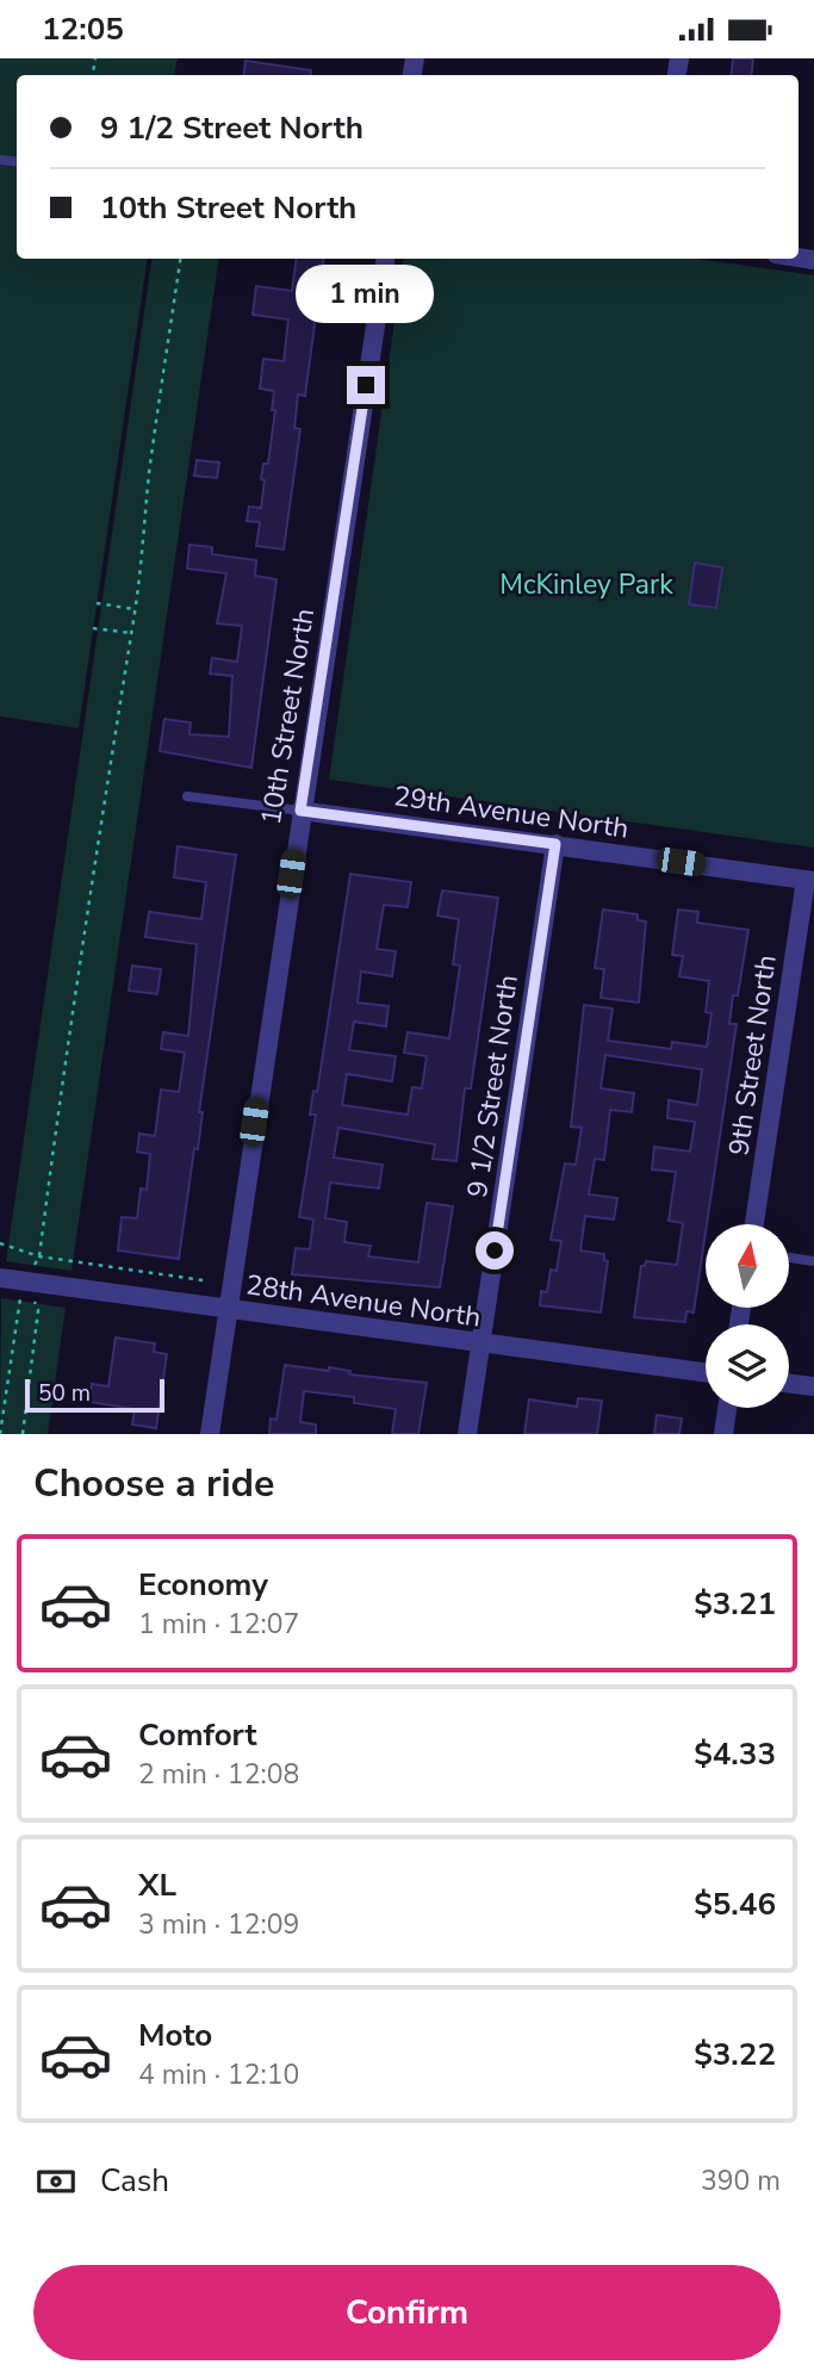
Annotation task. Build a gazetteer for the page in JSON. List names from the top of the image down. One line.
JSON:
{"streets":{"street":["10th Street North","29th Avenue North","9th Street North","9 1/2 Street North","28th Avenue North"]},"crossings":[["10th Street North","29th Avenue North"],["10th Street North","28th Avenue North"],["29th Avenue North","9th Street North"],["29th Avenue North","9 1/2 Street North"],["9 1/2 Street North","28th Avenue North"]],"parks":["McKinley Park"],"scale_bar":"50 m","north":"top","page":{"status":"12:05","banner":["9 1/2 Street North","10th Street North"],"bubble":"1 min","scale":"50 m","heading":"Choose a ride","list":[{"name":"Economy","note":"1 min · 12:07","value":"$3.21"},{"name":"Comfort","note":"2 min · 12:08","value":"$4.33"},{"name":"XL","note":"3 min · 12:09","value":"$5.46"},{"name":"Moto","note":"4 min · 12:10","value":"$3.22"}],"pay":["Cash","390 m"],"buttons":"Confirm"}}
